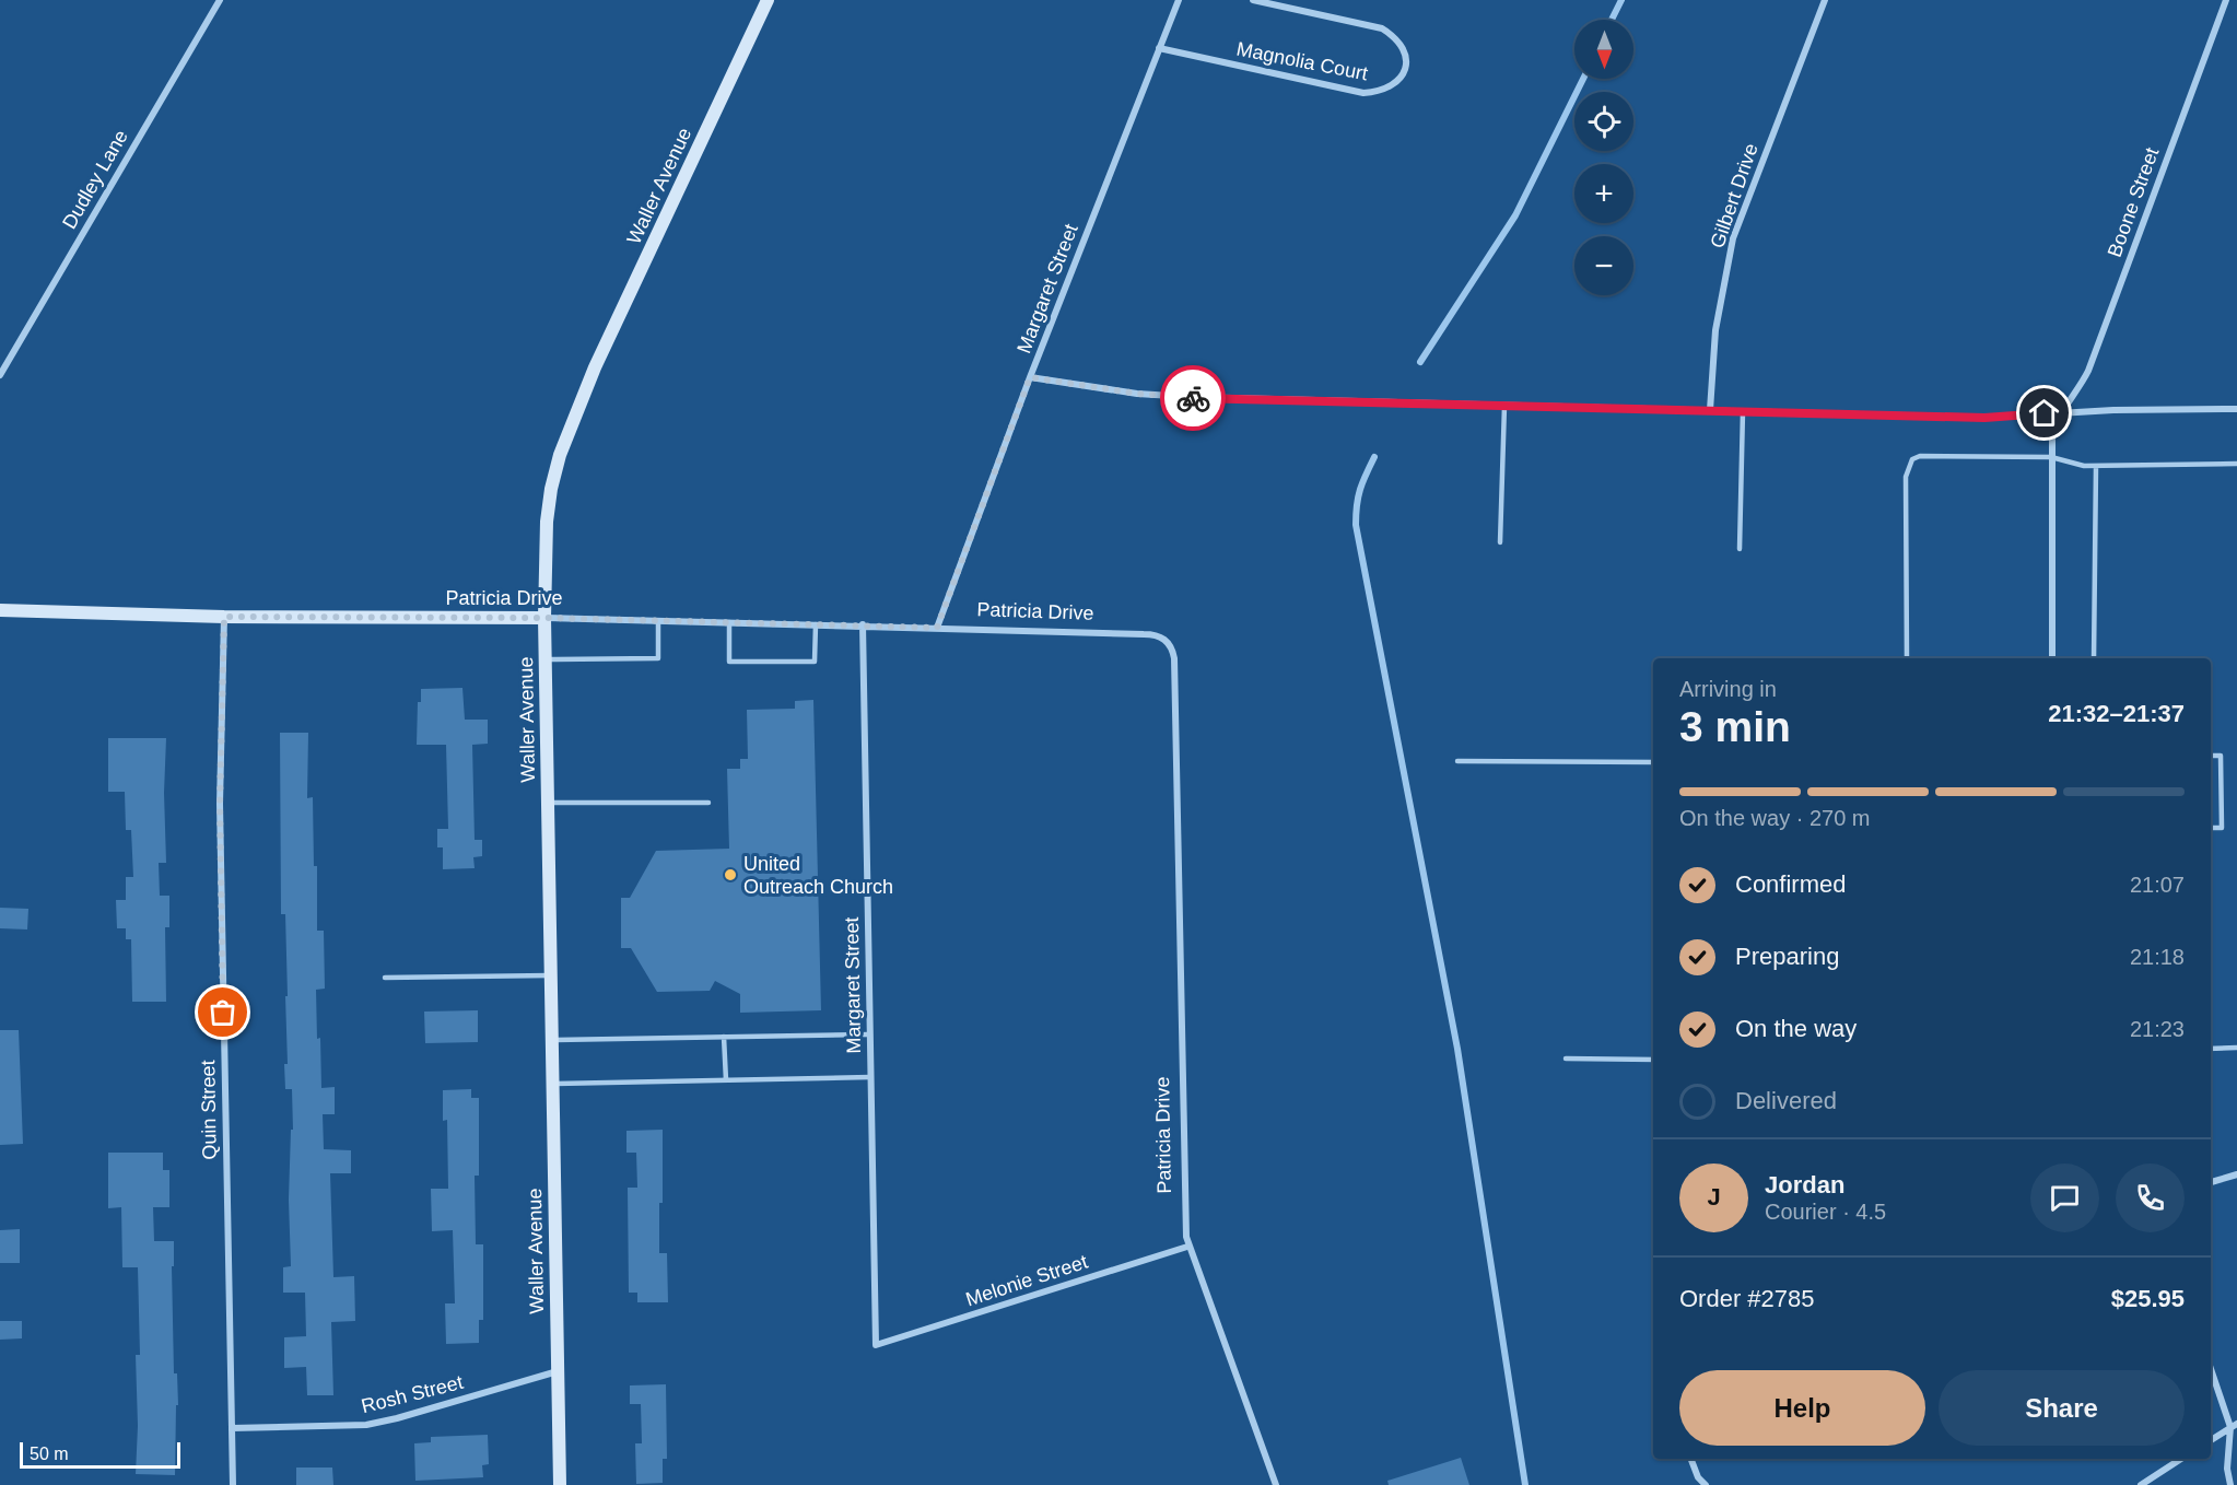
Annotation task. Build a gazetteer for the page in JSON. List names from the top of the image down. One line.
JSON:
{"streets":{"street":["Magnolia Court","Dudley Lane","Waller Avenue","Gilbert Drive","Boone Street","Margaret Street","Patricia Drive","Quin Street","Melonie Street","Rosh Street"]},"crossings":[["Magnolia Court","Margaret Street"],["Waller Avenue","Patricia Drive"],["Waller Avenue","Rosh Street"],["Margaret Street","Patricia Drive"],["Margaret Street","Melonie Street"],["Patricia Drive","Quin Street"],["Patricia Drive","Melonie Street"],["Quin Street","Rosh Street"]],"places":["United Outreach Church"],"scale_bar":"50 m","north":"bottom","page":{"map_buttons":["+","−"],"heading":["3 min","Arriving in","21:32–21:37"],"panel":["Jordan","Courier · 4.5","Order #2785","$25.95"],"bar":"On the way · 270 m","list":[["Confirmed","21:07"],["Preparing","21:18"],["On the way","21:23"],"Delivered"],"round":"J","buttons":["Help","Share"],"scale":"50 m"}}
